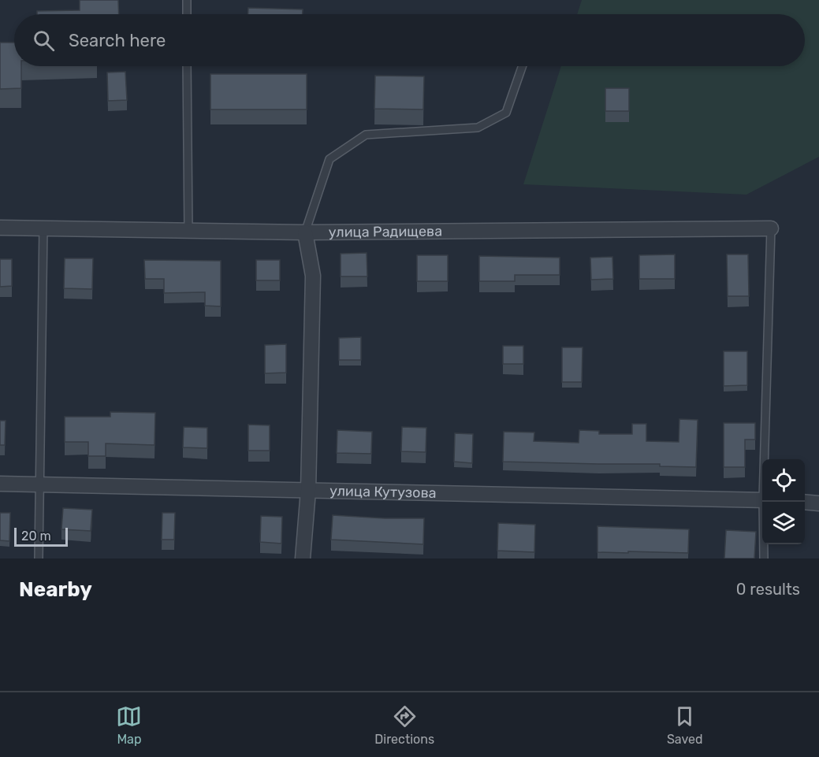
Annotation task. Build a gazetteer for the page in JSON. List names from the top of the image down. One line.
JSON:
{"streets":{"street":["улица Радищева","улица Кутузова"]},"scale_bar":"20 m","page":{"search":"Search here","scale":"20 m","heading":["Nearby","0 results"],"nav":["Map","Directions","Saved"]}}
